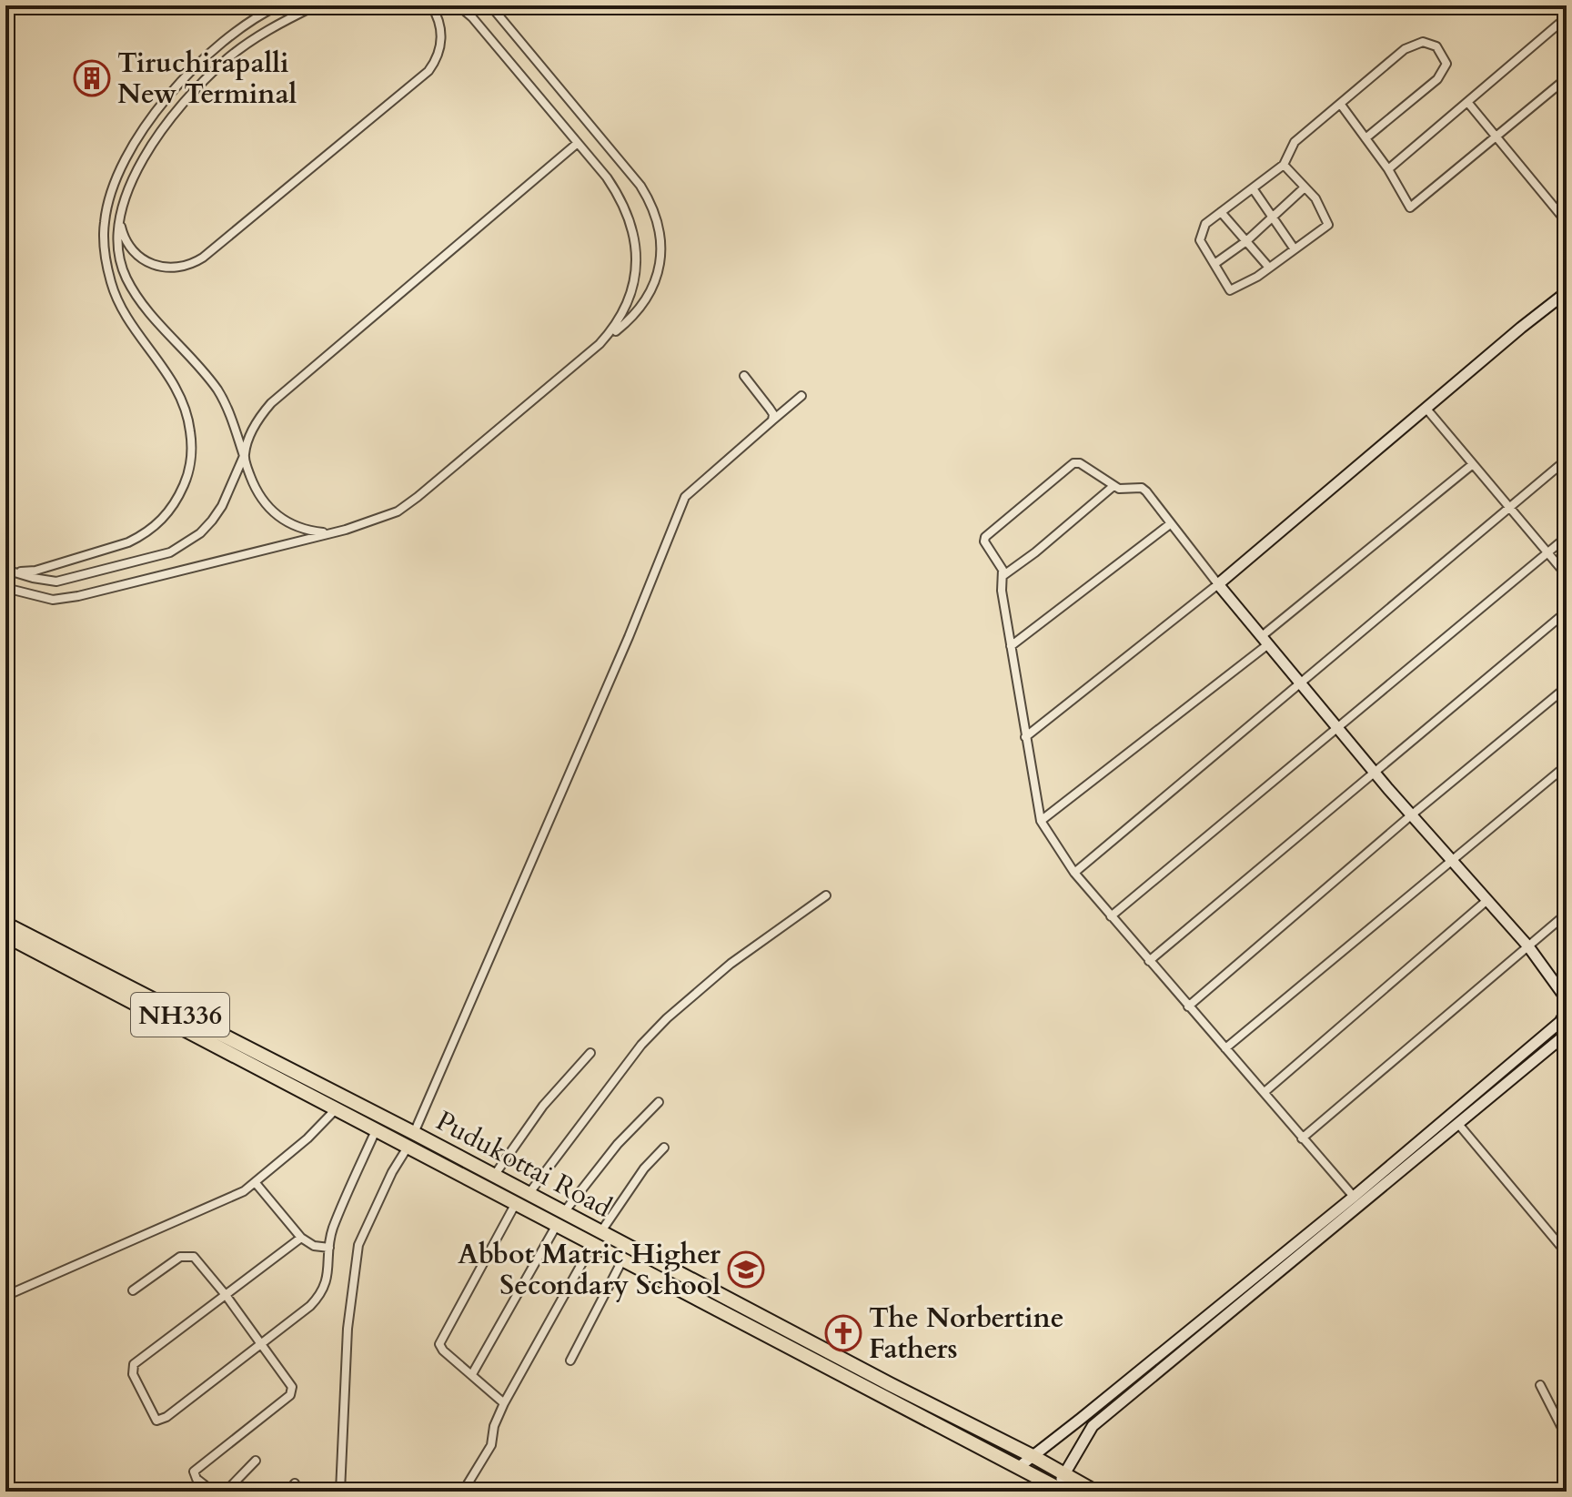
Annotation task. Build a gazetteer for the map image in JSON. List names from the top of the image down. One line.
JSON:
{"streets":{"highway":["NH336","Pudukottai Road"]},"places":{"building":["Tiruchirapalli New Terminal"],"school or university":["Abbot Matric Higher Secondary School"],"church":["The Norbertine Fathers"]}}
